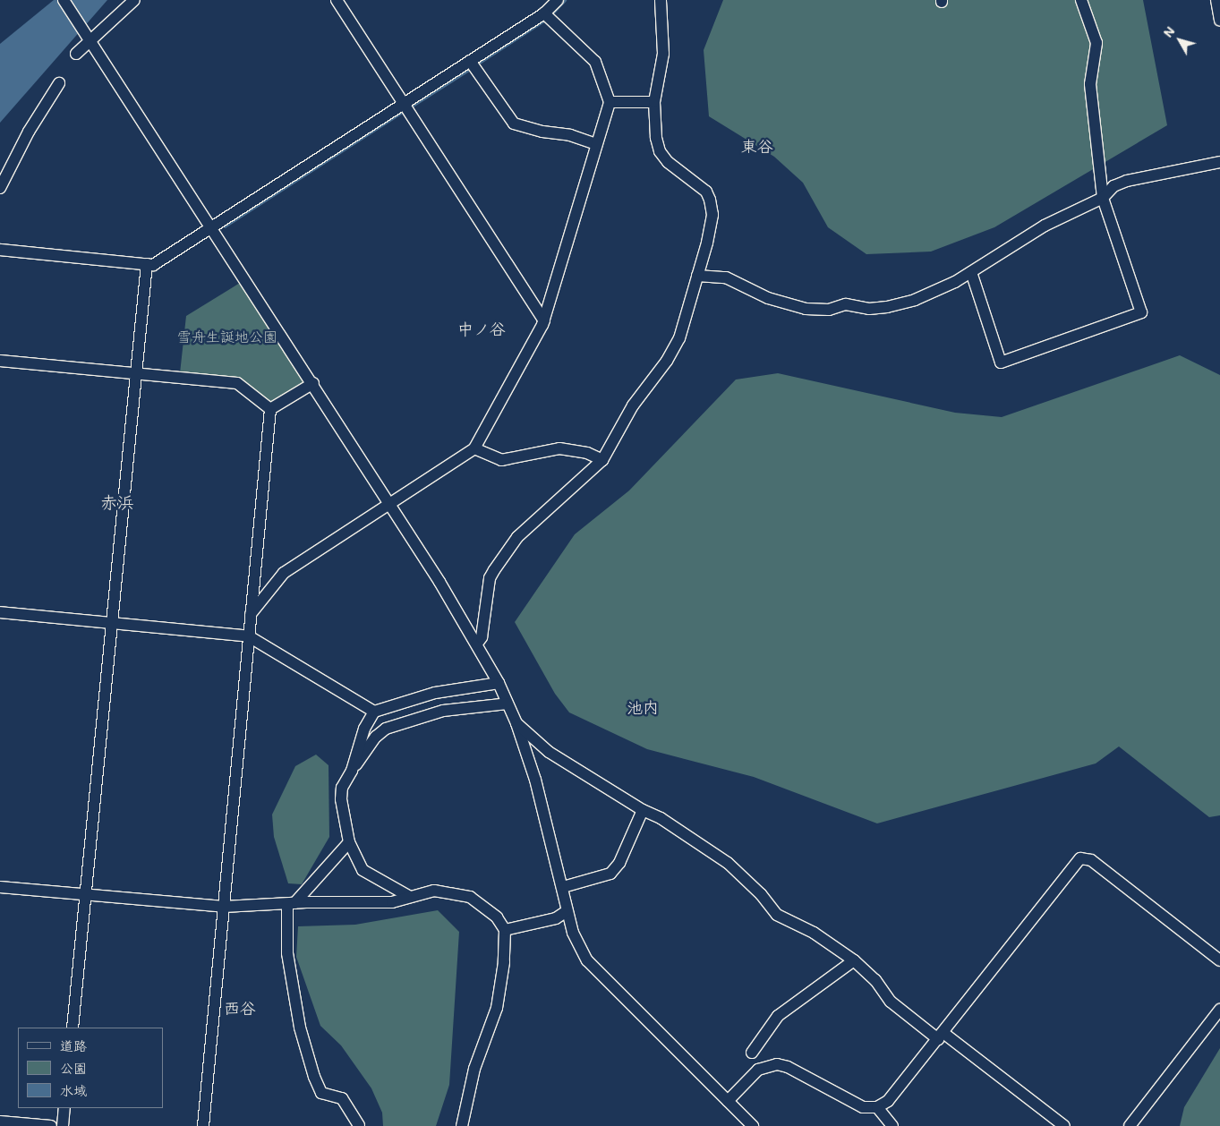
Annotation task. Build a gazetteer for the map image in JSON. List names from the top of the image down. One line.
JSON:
{"districts":["東谷","中ノ谷","赤浜","池内","西谷"],"parks":["雪舟生誕地公園"],"legend":["道路","公園","水域"],"north":"top left"}
